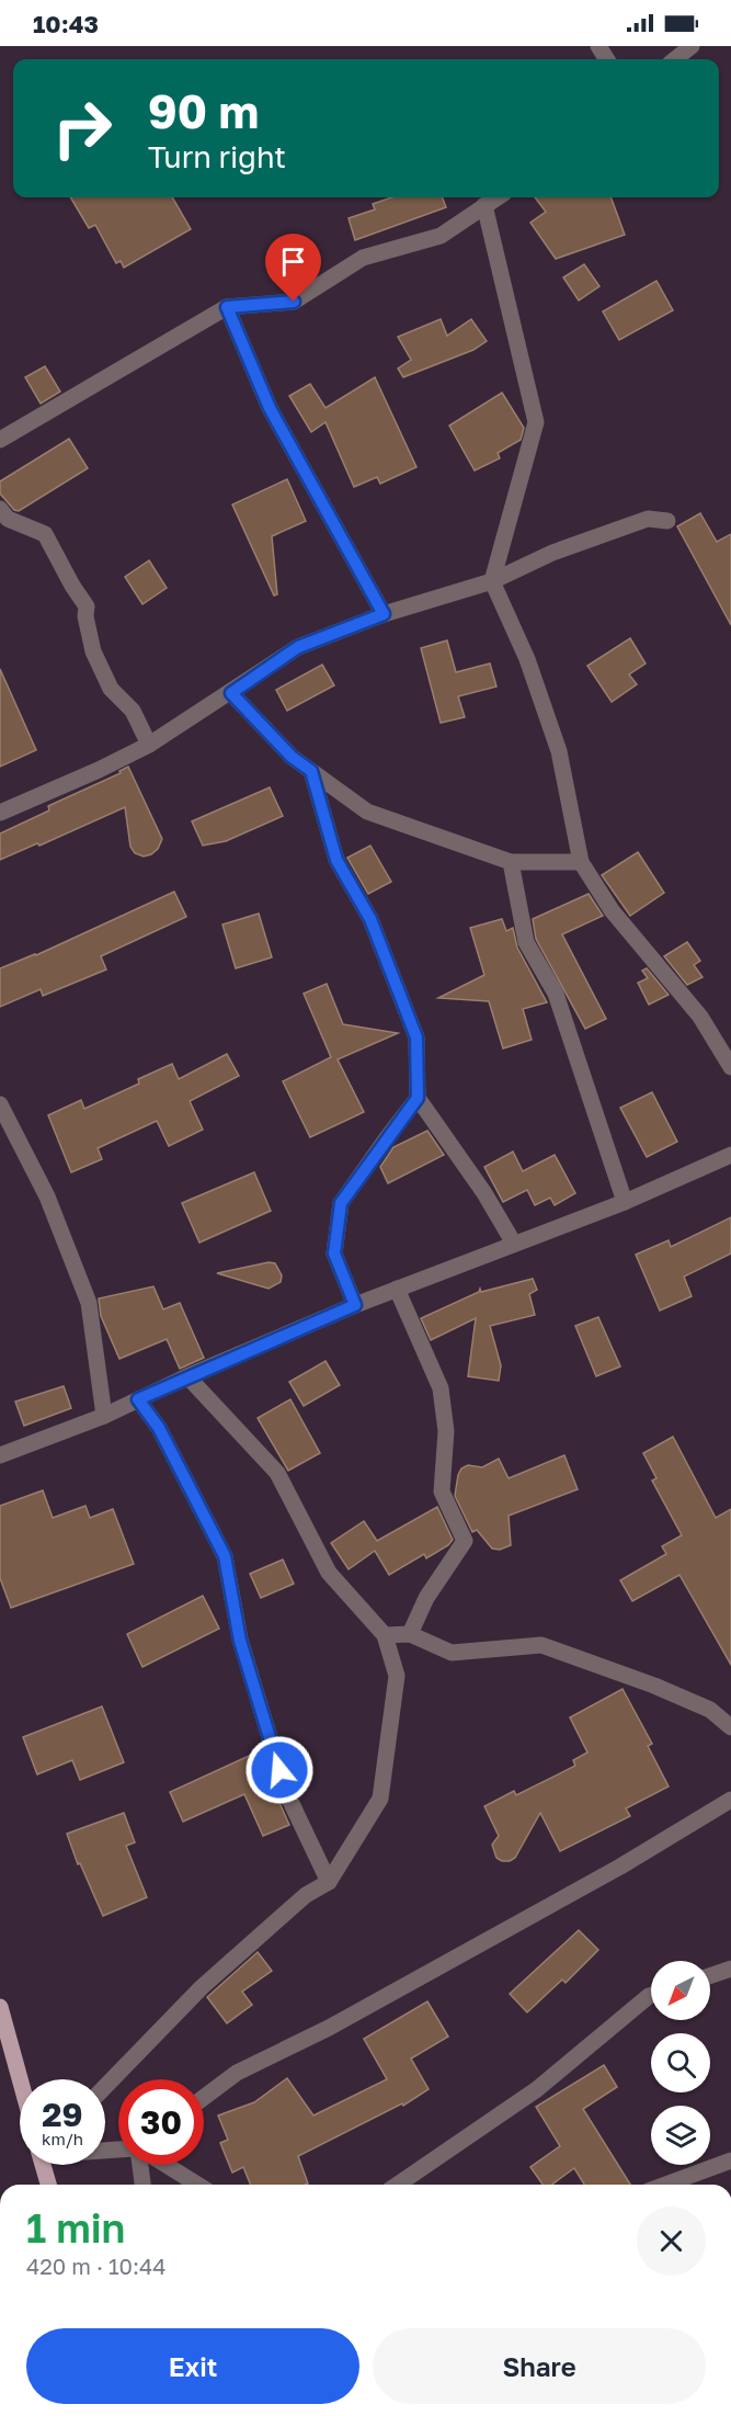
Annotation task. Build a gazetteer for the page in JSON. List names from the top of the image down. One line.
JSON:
{"north":"bottom left","page":{"status":"10:43","turn":["90 m","Turn right"],"speed":"29 km/h","limit":"30","heading":["1 min","420 m · 10:44"],"buttons":["Exit","Share"]}}
